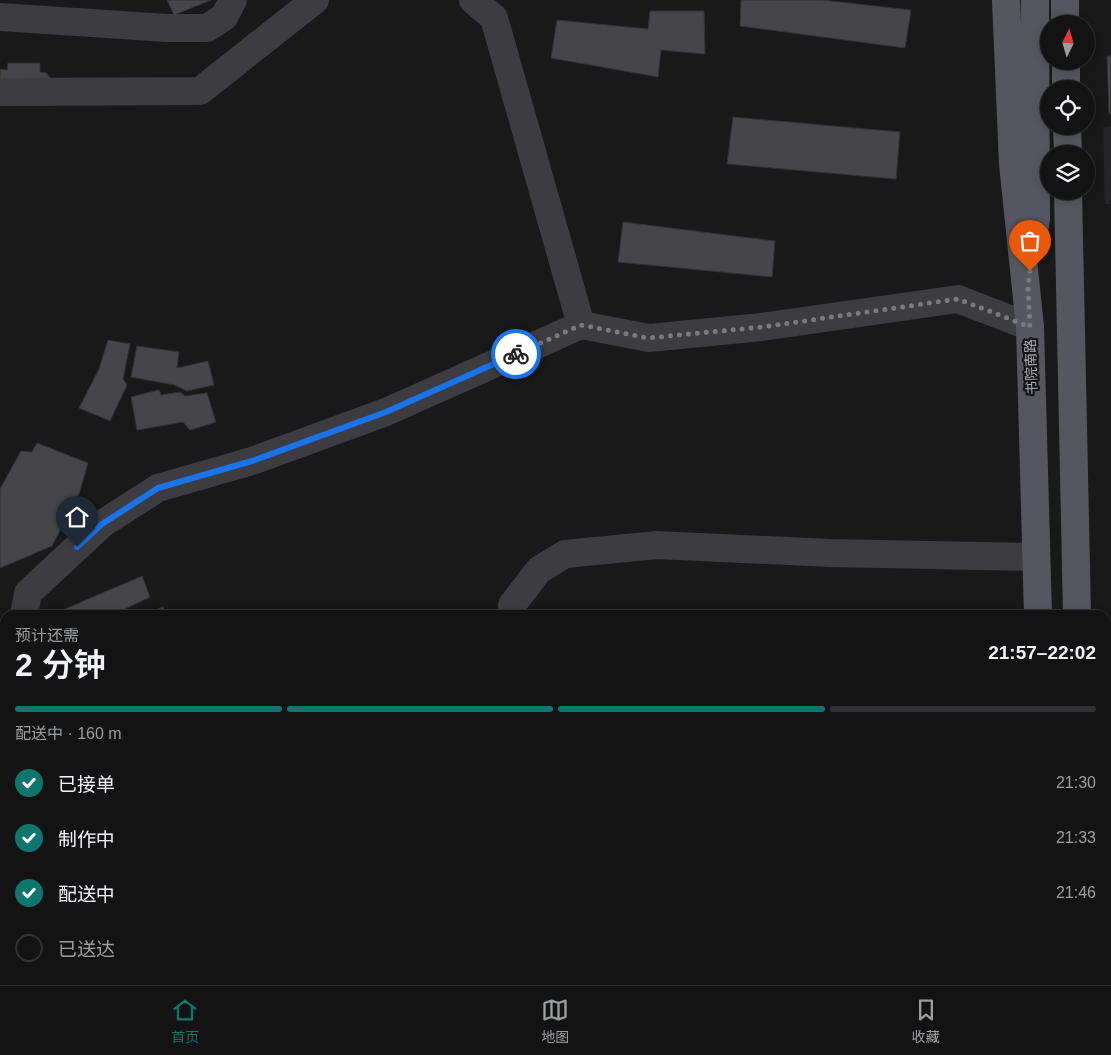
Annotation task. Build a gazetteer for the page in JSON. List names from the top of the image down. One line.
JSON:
{"streets":{"main road":["书院南路"]},"north":"top","page":{"heading":["2 分钟","预计还需","21:57–22:02"],"bar":"配送中 · 160 m","list":[["已接单","21:30"],["制作中","21:33"],["配送中","21:46"],"已送达"],"tabs":["首页","地图","收藏"]}}
